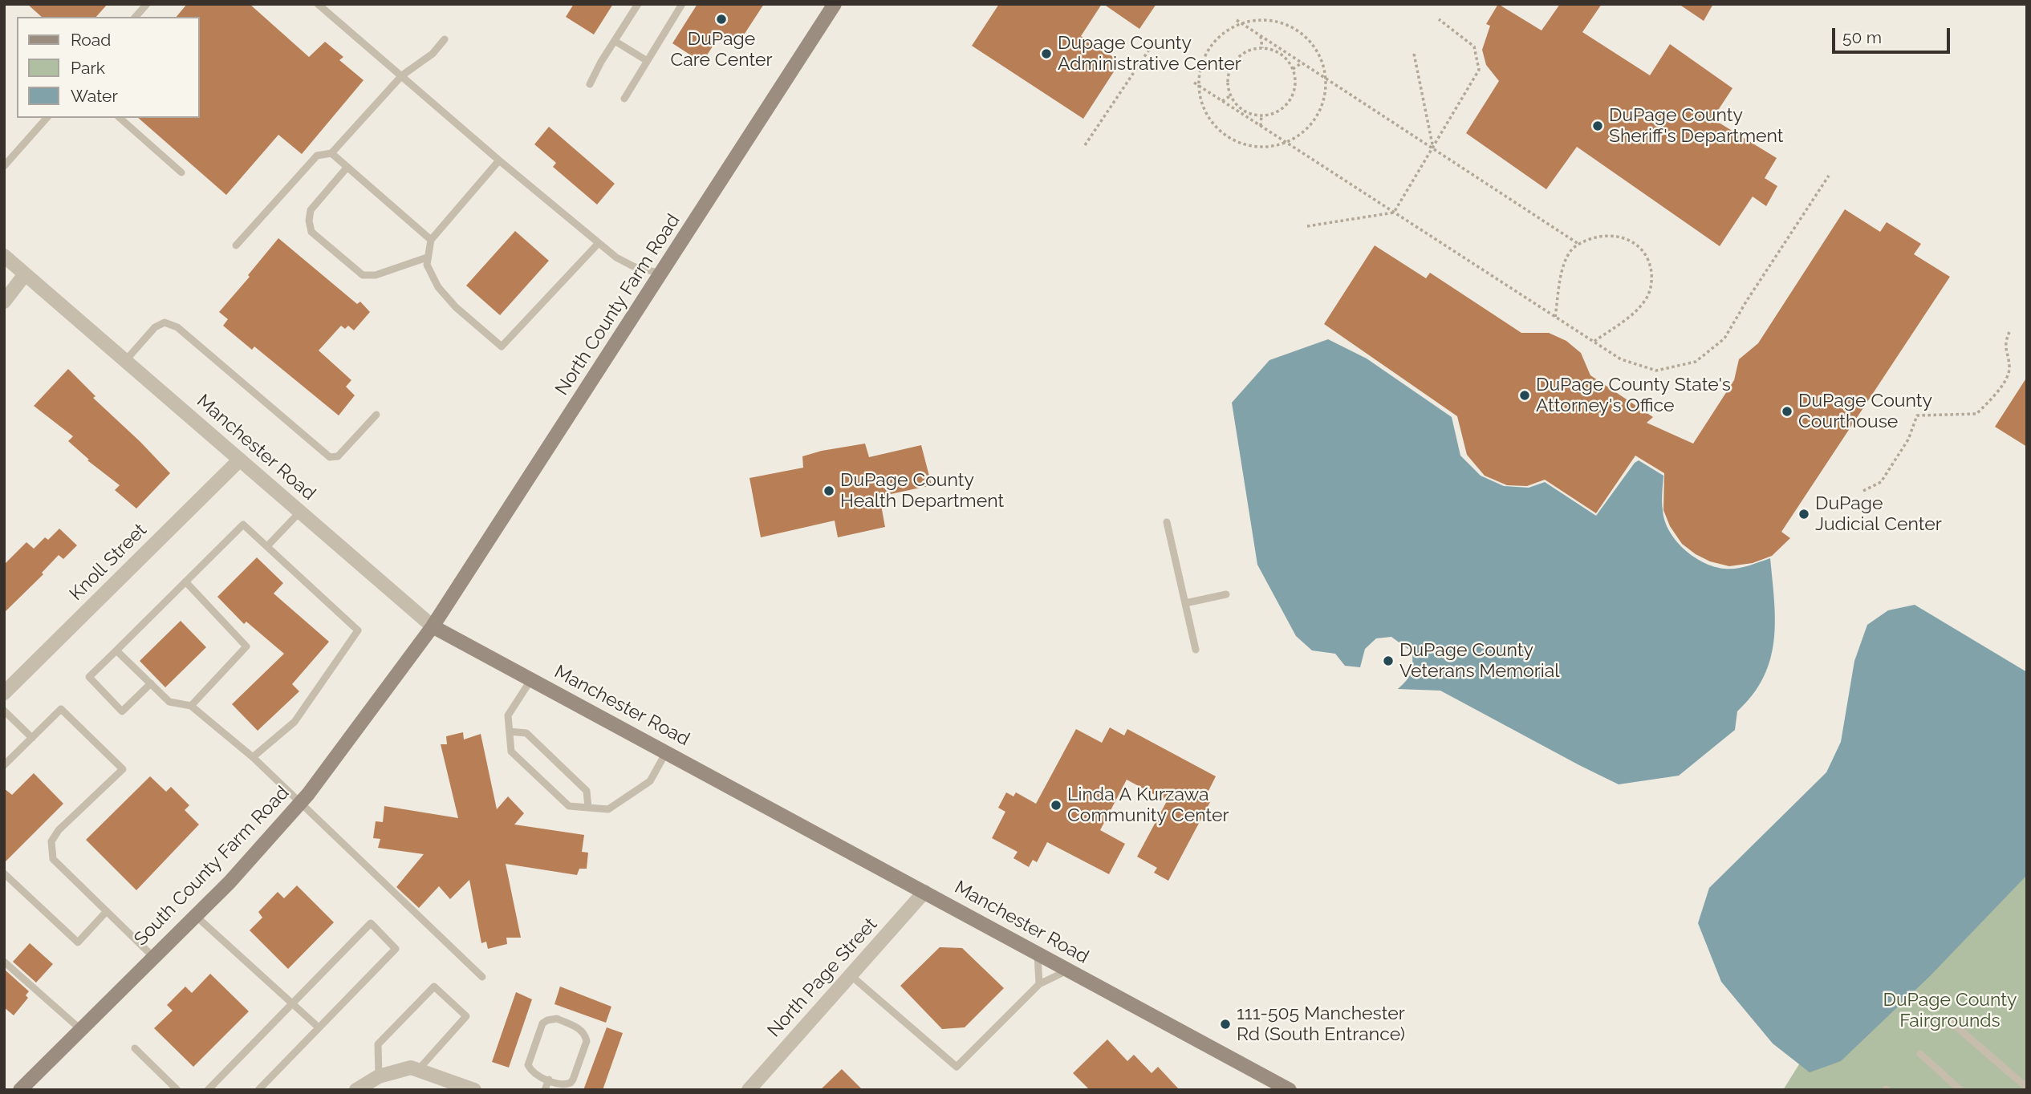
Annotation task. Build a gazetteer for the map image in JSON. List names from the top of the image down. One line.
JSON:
{"streets":{"main road":["North County Farm Road","Manchester Road","South County Farm Road"],"street":["Knoll Street","North Page Street"]},"crossings":[["North County Farm Road","Manchester Road"],["North County Farm Road","South County Farm Road"],["Manchester Road","Knoll Street"],["Manchester Road","South County Farm Road"],["Manchester Road","North Page Street"]],"parks":["DuPage County Fairgrounds"],"places":["DuPage Care Center","Dupage County Administrative Center","DuPage County Sheriff's Department","DuPage County State's Attorney's Office","DuPage County Courthouse","DuPage County Health Department","DuPage Judicial Center","DuPage County Veterans Memorial","Linda A Kurzawa Community Center","111-505 Manchester Rd (South Entrance)"],"legend":["Road","Park","Water"],"scale_bar":"50 m"}
